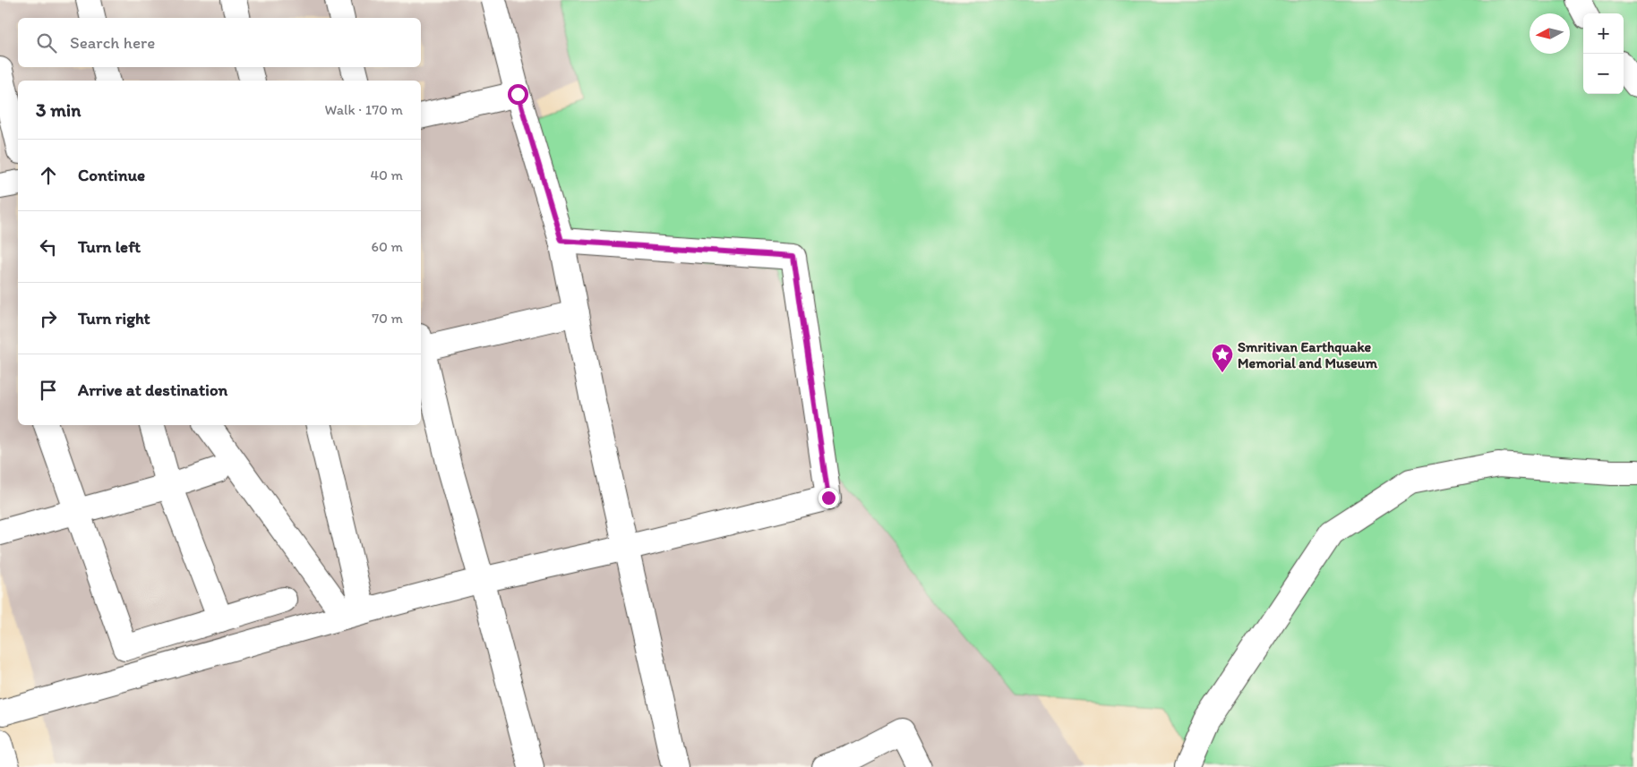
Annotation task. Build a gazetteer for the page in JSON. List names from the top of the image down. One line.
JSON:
{"places":{"place":["Smritivan Earthquake Memorial and Museum"]},"north":"left","page":{"map_buttons":["+","−"],"search":"Search here","heading":["3 min","Walk · 170 m"],"list":[["Continue","40 m"],["Turn left","60 m"],["Turn right","70 m"],"Arrive at destination"]}}
